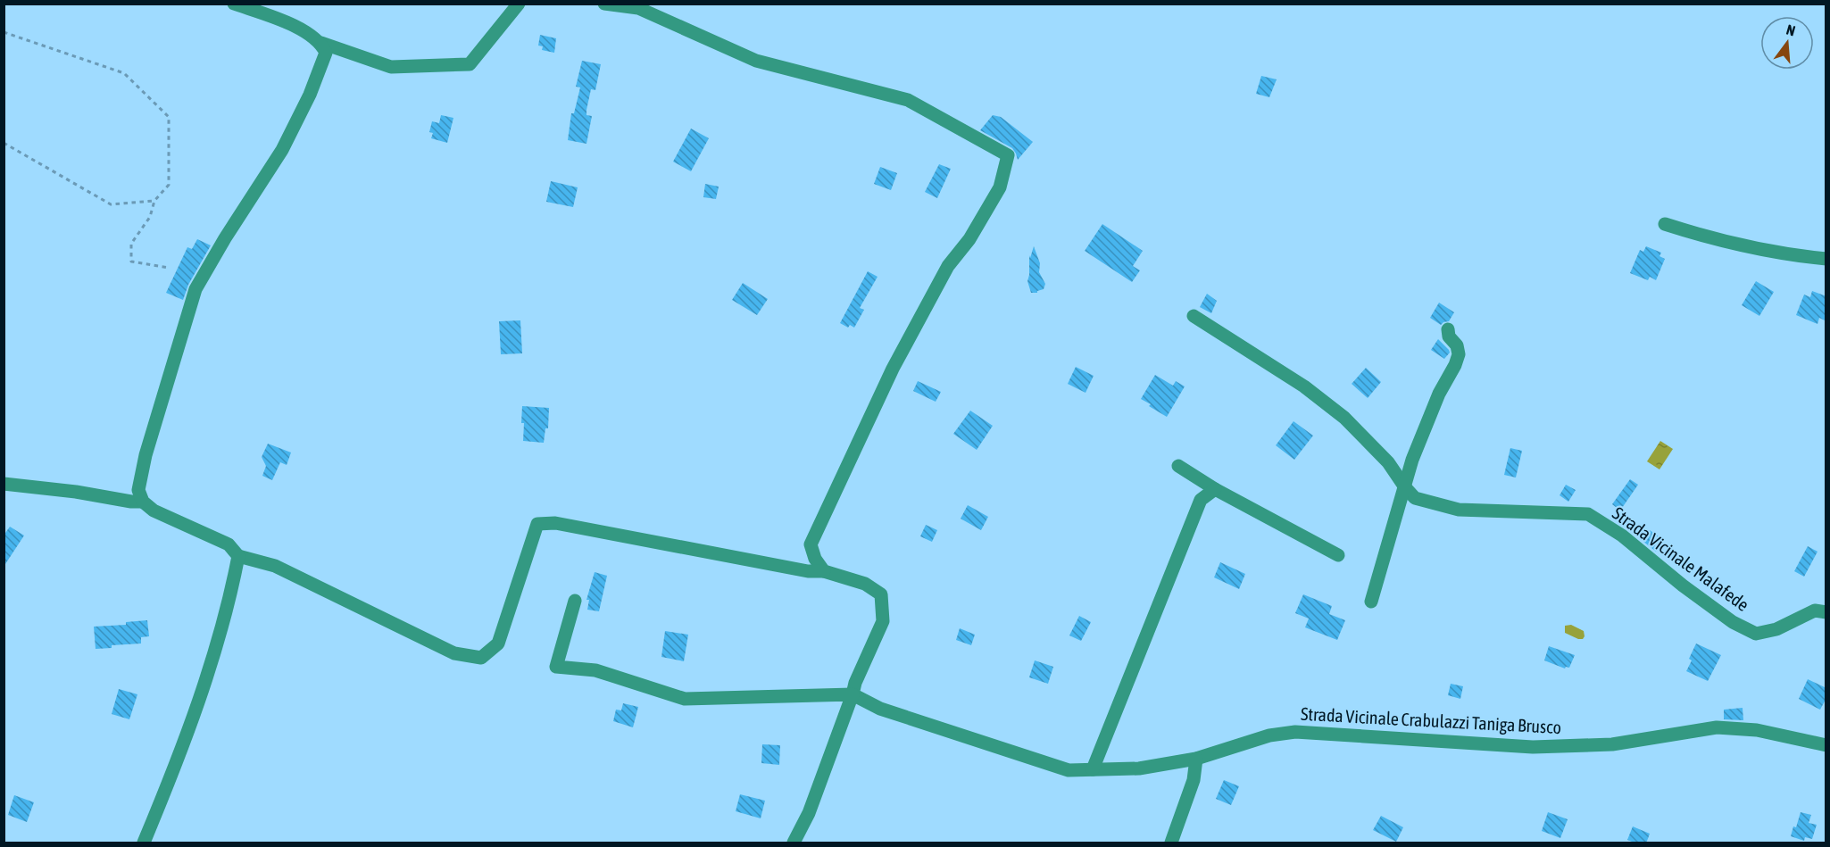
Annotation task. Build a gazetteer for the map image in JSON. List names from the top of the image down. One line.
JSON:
{"streets":{"street":["Strada Vicinale Malafede","Strada Vicinale Crabulazzi Taniga Brusco"]},"north":"top"}
